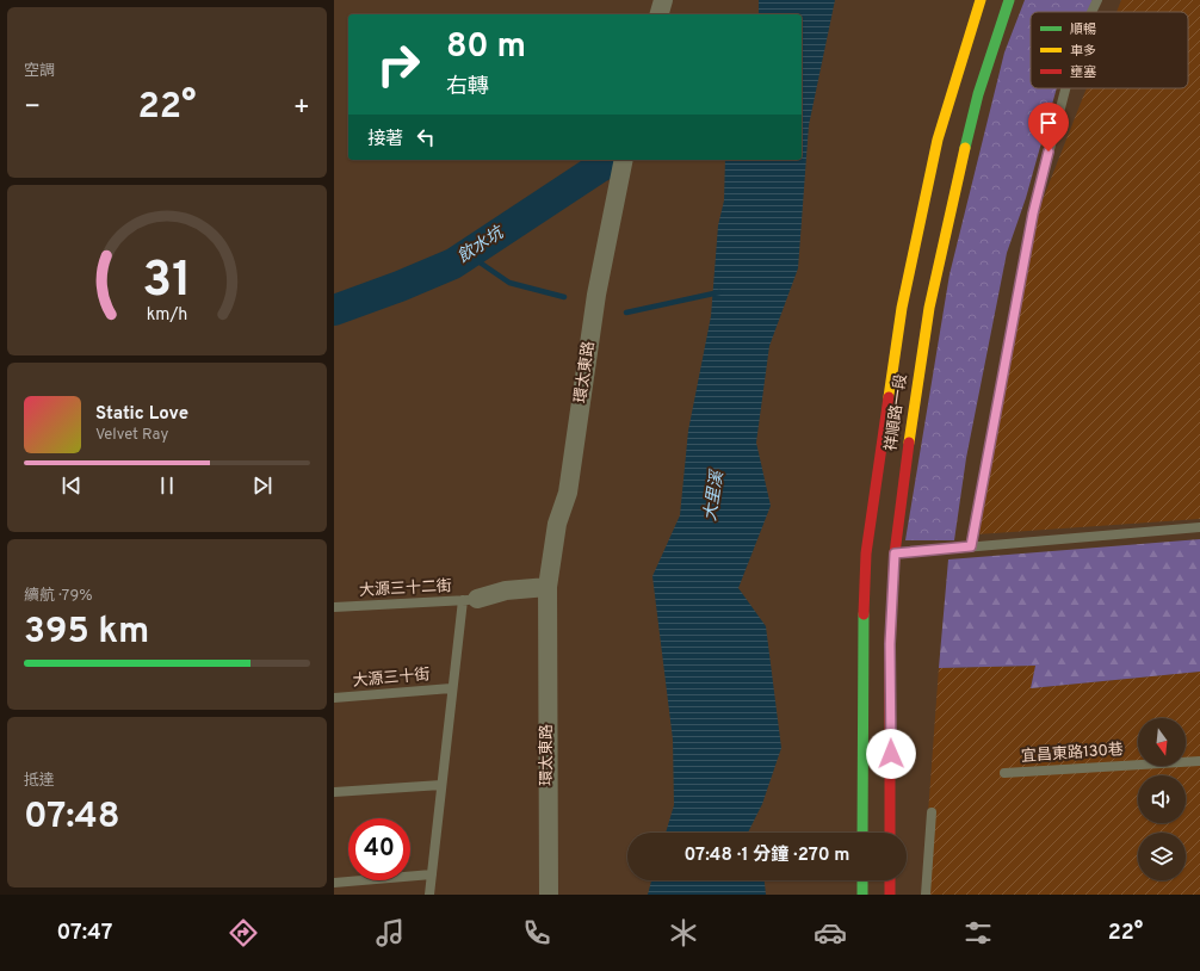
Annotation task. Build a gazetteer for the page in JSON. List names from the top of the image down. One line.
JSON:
{"streets":{"street":["環太東路","祥順路一段"],"lane":["大源三十二街","大源三十街","宜昌東路130巷"]},"water":["飲水坑","大里溪"],"legend":["順暢","車多","壅塞"],"north":"bottom","page":{"tile":["空調",["續航 · 79%","395 km"],["抵達","07:48"]],"turn":["80 m","右轉"],"heat":["−","22°","+"],"then":"接著","song":["Static Love","Velvet Ray"],"limit":"40","trip":"07:48 · 1 分鐘 · 270 m","tabs":["07:47","22°"],"gauge":["31","km/h"]}}
